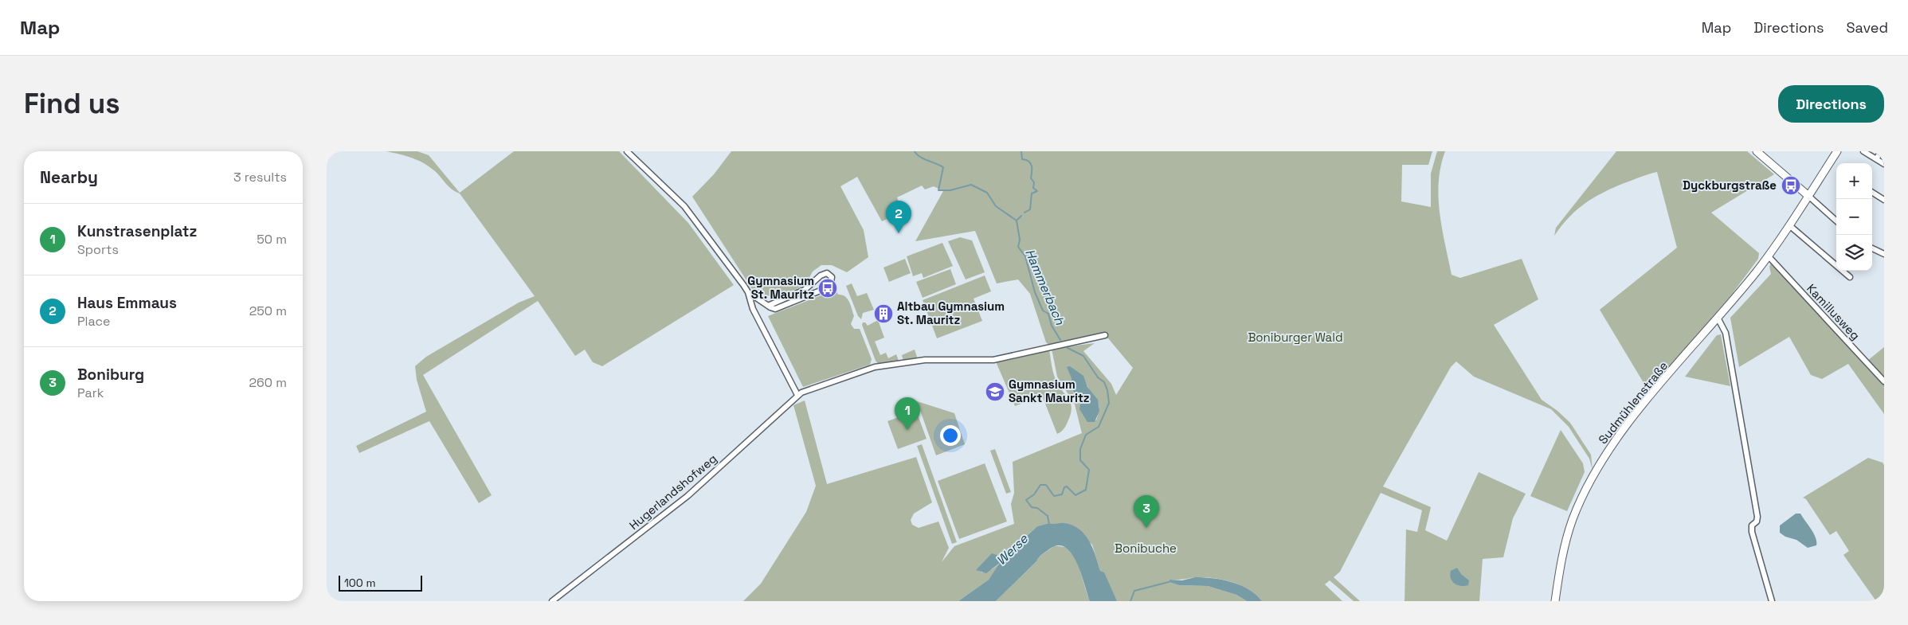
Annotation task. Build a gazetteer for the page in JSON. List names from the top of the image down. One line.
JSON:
{"streets":{"street":["Kamillusweg","Sudmühlenstraße","Hugerlandshofweg"]},"crossings":[["Kamillusweg","Sudmühlenstraße"]],"water":["Hammerbach","Werse"],"parks":["Boniburger Wald","Bonibuche"],"places":{"bus stop":["Dyckburgstraße","Gymnasium St. Mauritz"],"building":["Altbau Gymnasium St. Mauritz"],"school or university":["Gymnasium Sankt Mauritz"]},"scale_bar":"100 m","page":{"header":"Map","nav":["Map","Directions","Saved"],"buttons":"Directions","title":"Find us","heading":["Nearby","3 results"],"map_buttons":["+","−"],"pins":["2","1","3"],"list":[{"mark":"1","name":"Kunstrasenplatz","note":"Sports","value":"50 m"},{"mark":"2","name":"Haus Emmaus","note":"Place","value":"250 m"},{"mark":"3","name":"Boniburg","note":"Park","value":"260 m"}],"scale":"100 m"}}
